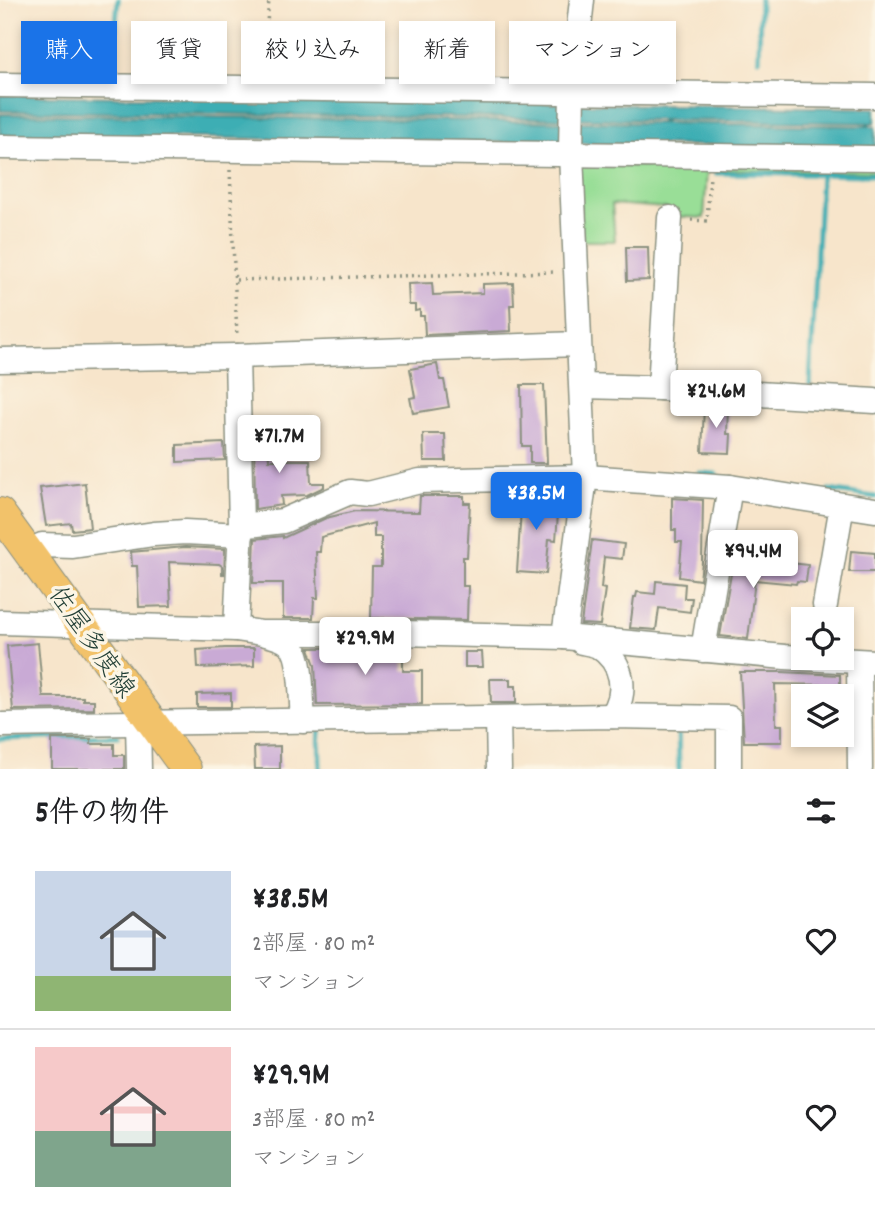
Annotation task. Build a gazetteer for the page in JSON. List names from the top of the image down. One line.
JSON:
{"streets":{"main road":["佐屋多度線"]},"page":{"chip":["購入","賃貸","絞り込み","新着","マンション"],"price":["¥24.6M","¥71.7M","¥38.5M","¥94.4M","¥29.9M"],"heading":"5件の物件","list":[{"name":"¥38.5M","note":"2部屋 · 80 m² · マンション"},{"name":"¥29.9M","note":"3部屋 · 80 m² · マンション"}]}}
